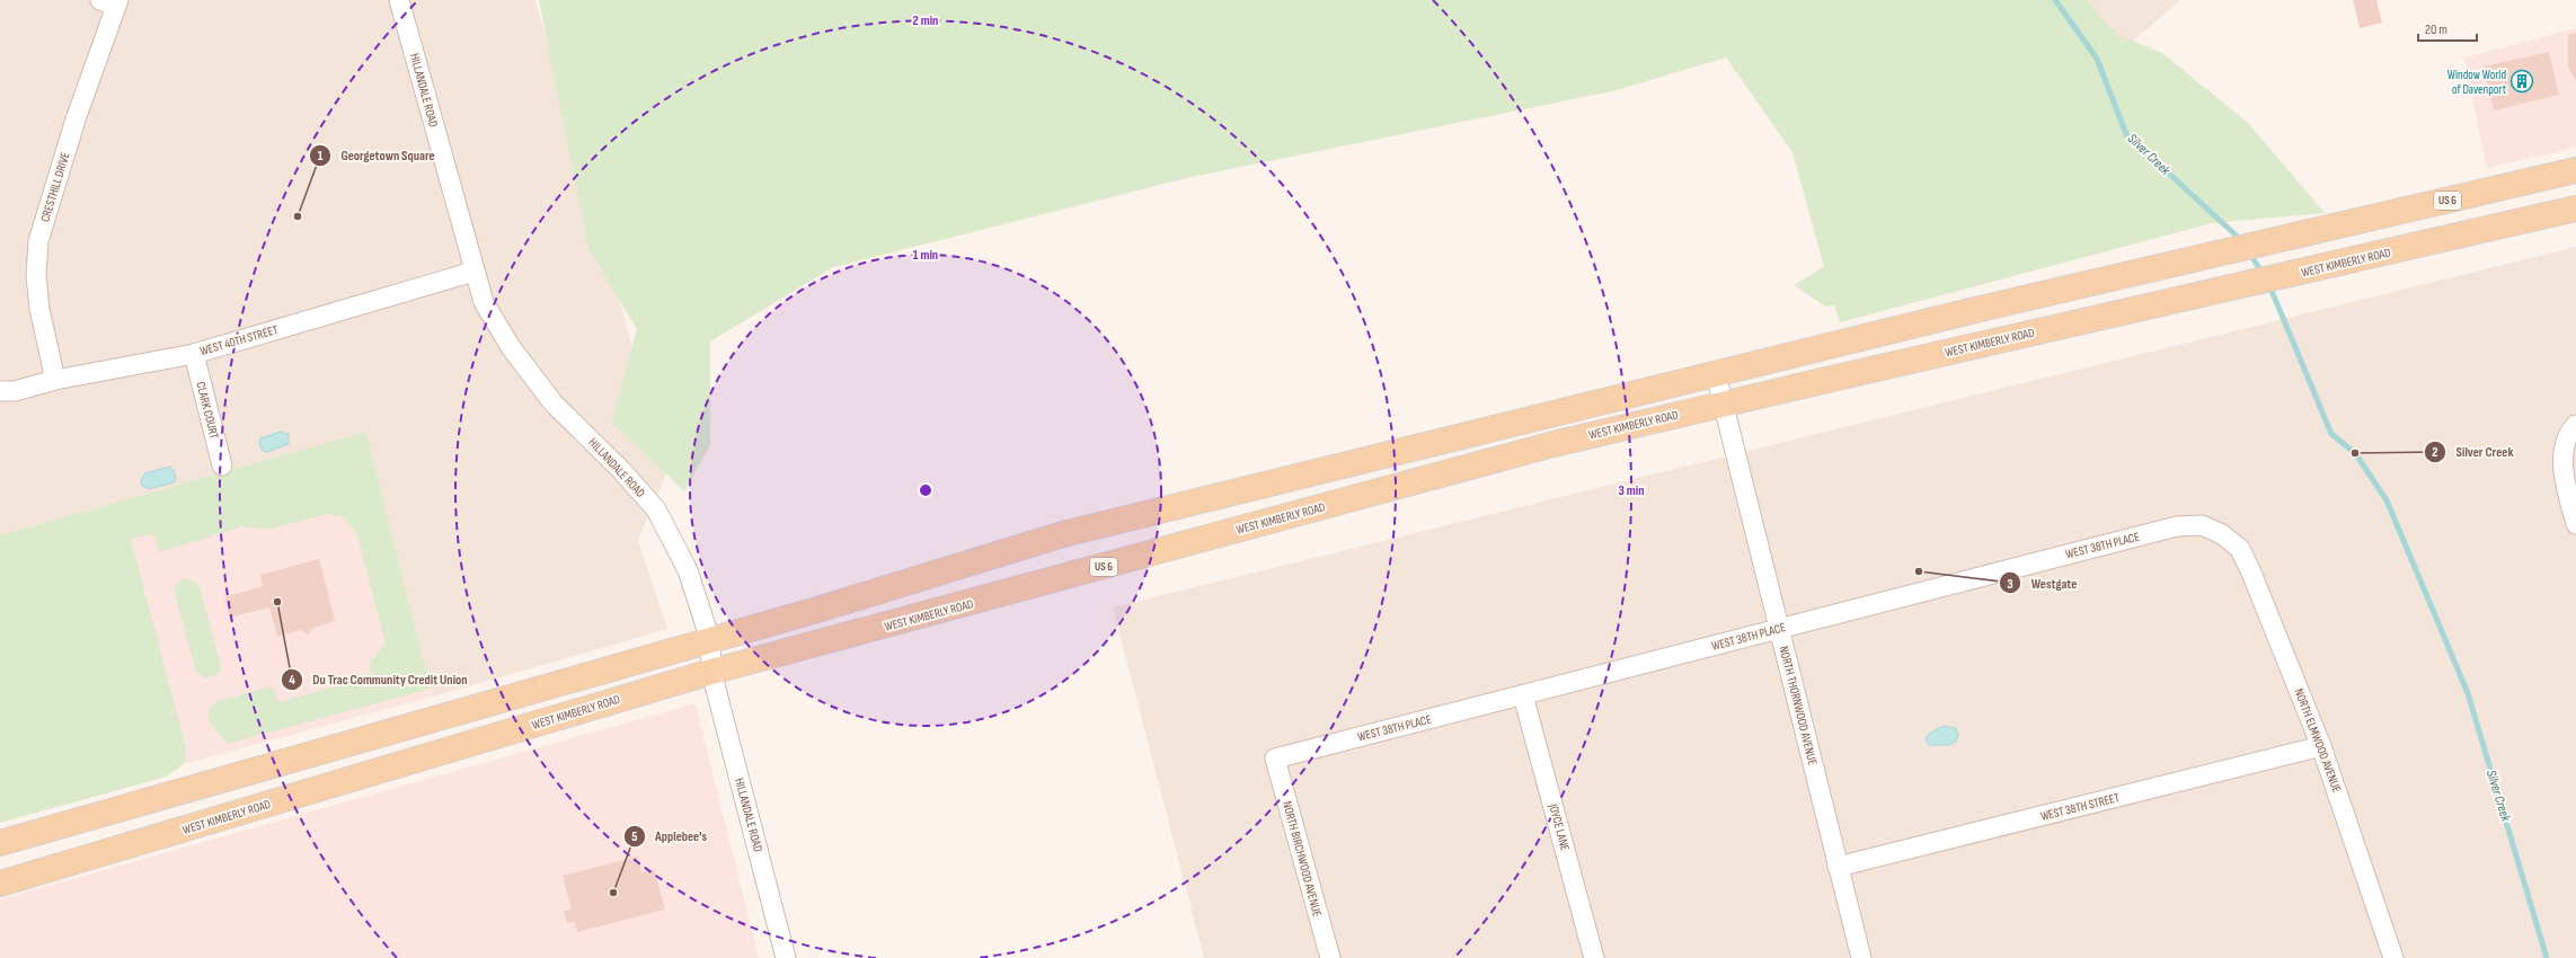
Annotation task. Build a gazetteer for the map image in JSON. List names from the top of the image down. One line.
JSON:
{"streets":{"main road":["US 6","WEST KIMBERLY ROAD"],"street":["HILLANDALE ROAD","CRESTHILL DRIVE","WEST 40TH STREET","CLARK COURT","WEST 38TH PLACE","NORTH THORNWOOD AVENUE","NORTH ELMWOOD AVENUE","WEST 38TH STREET","JOYCE LANE","NORTH BIRCHWOOD AVENUE"]},"crossings":[["HILLANDALE ROAD","US 6"],["HILLANDALE ROAD","WEST KIMBERLY ROAD"],["HILLANDALE ROAD","WEST 40TH STREET"],["CRESTHILL DRIVE","WEST 40TH STREET"],["US 6","NORTH THORNWOOD AVENUE"],["WEST KIMBERLY ROAD","NORTH THORNWOOD AVENUE"],["WEST 40TH STREET","CLARK COURT"],["WEST 38TH PLACE","NORTH THORNWOOD AVENUE"],["WEST 38TH PLACE","NORTH ELMWOOD AVENUE"],["WEST 38TH PLACE","JOYCE LANE"],["WEST 38TH PLACE","NORTH BIRCHWOOD AVENUE"],["NORTH THORNWOOD AVENUE","WEST 38TH STREET"],["NORTH ELMWOOD AVENUE","WEST 38TH STREET"]],"water":["Silver Creek"],"places":{"building":["Window World of Davenport"],"other":["Georgetown Square","Silver Creek","Westgate","Du Trac Community Credit Union","Applebee's"]},"scale_bar":"20 m","rings":["2 min","1 min","3 min"]}
